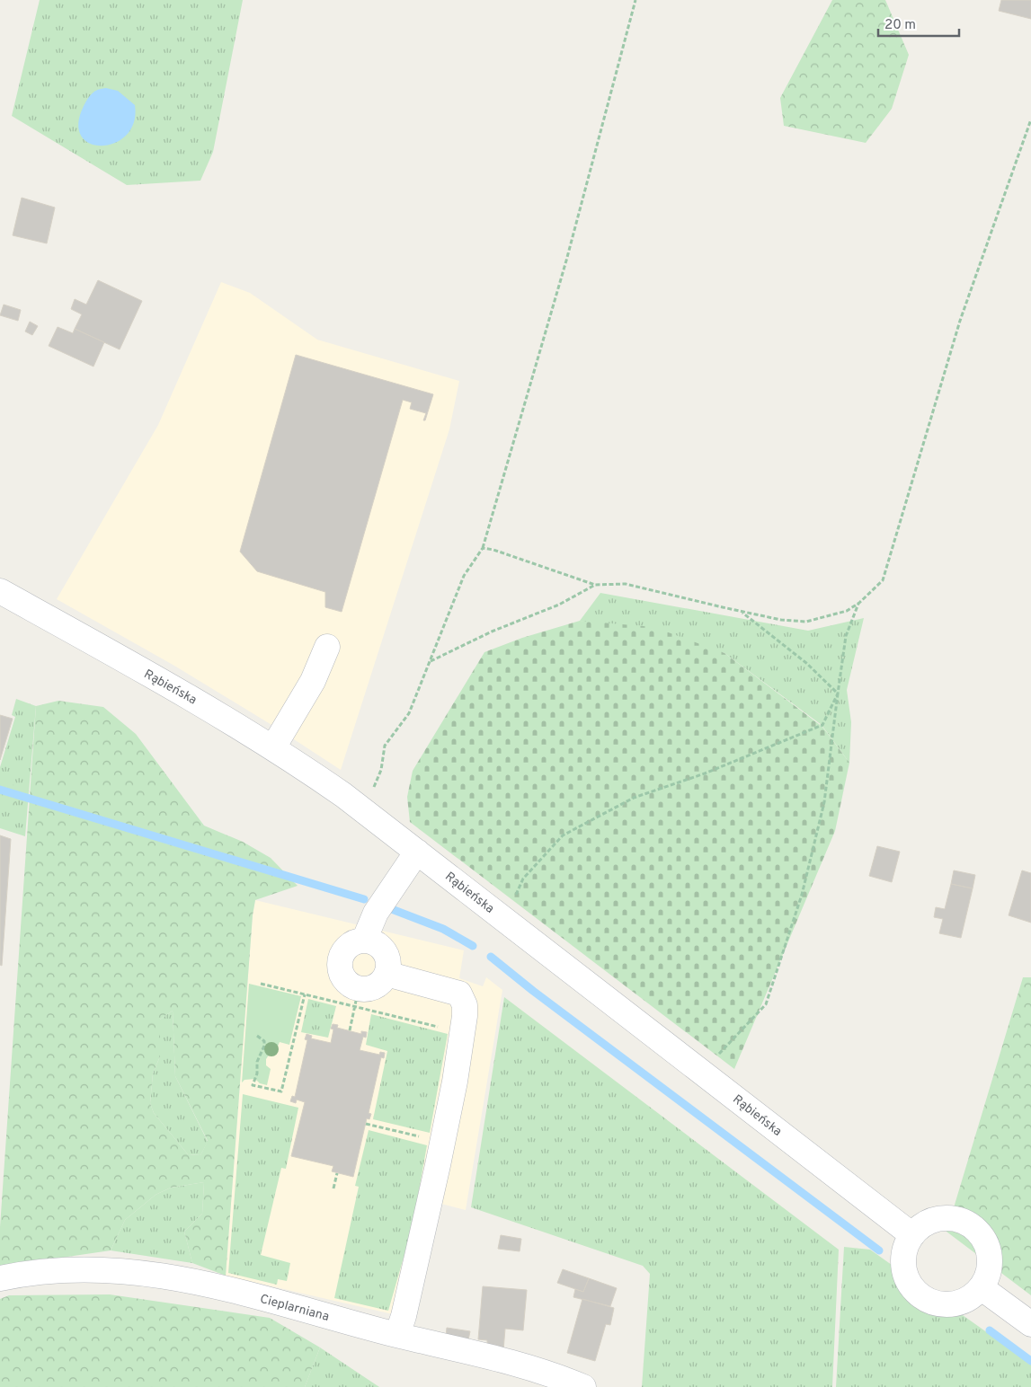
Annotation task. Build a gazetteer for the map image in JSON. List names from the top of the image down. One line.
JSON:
{"streets":{"street":["Rąbieńska","Cieplarniana"]},"scale_bar":"20 m"}
